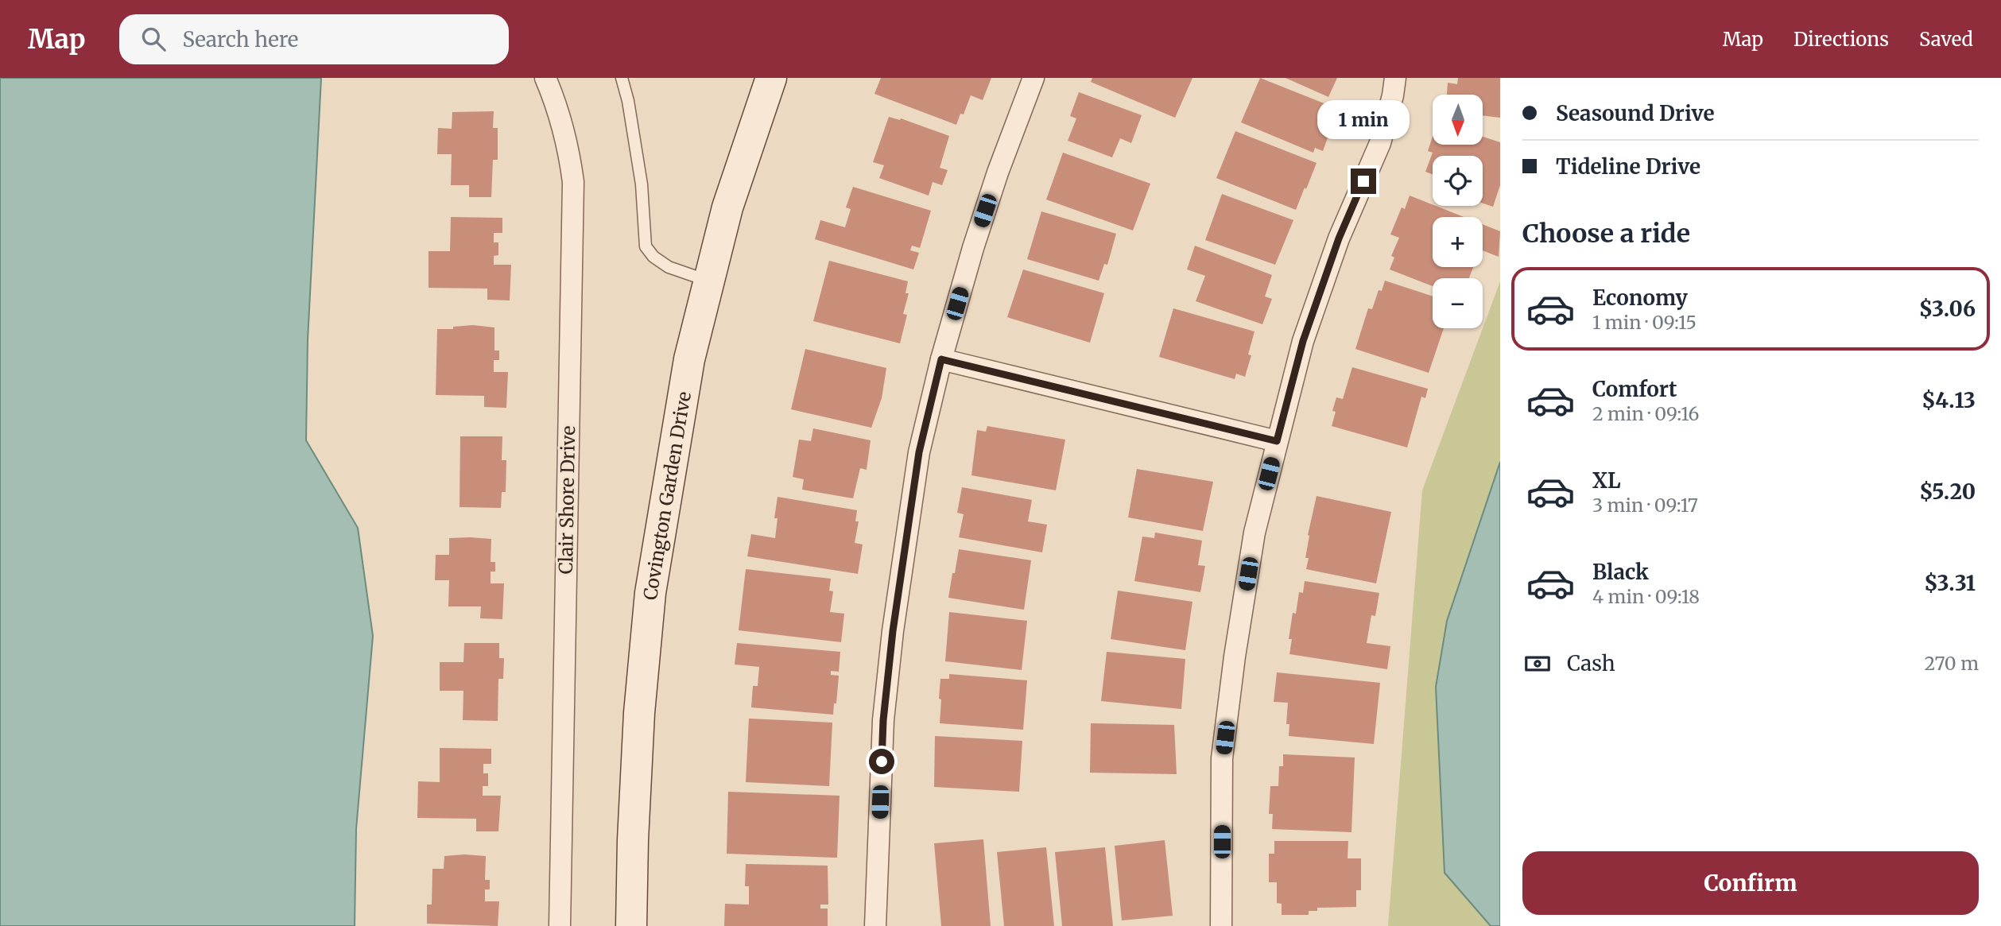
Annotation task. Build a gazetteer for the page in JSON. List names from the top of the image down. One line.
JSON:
{"streets":{"street":["Covington Garden Drive","Clair Shore Drive"]},"north":"bottom","page":{"header":"Map","search":"Search here","nav":["Map","Directions","Saved"],"banner":["Seasound Drive","Tideline Drive"],"map_buttons":["+","−"],"bubble":"1 min","heading":"Choose a ride","list":[{"name":"Economy","note":"1 min · 09:15","value":"$3.06"},{"name":"Comfort","note":"2 min · 09:16","value":"$4.13"},{"name":"XL","note":"3 min · 09:17","value":"$5.20"},{"name":"Black","note":"4 min · 09:18","value":"$3.31"}],"pay":["Cash","270 m"],"buttons":"Confirm"}}
